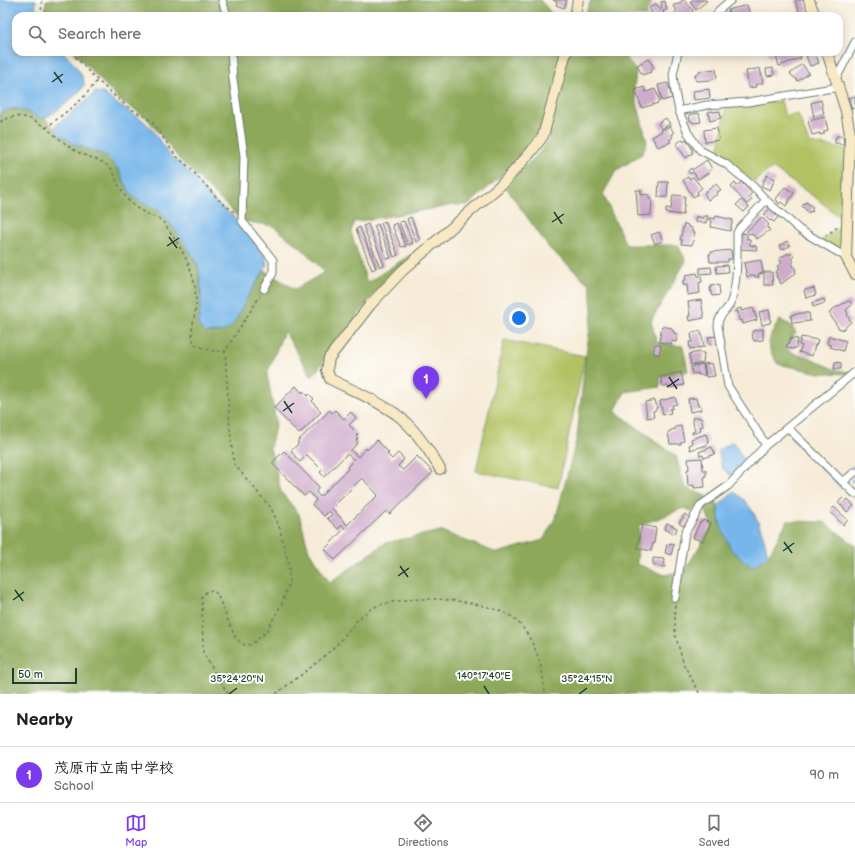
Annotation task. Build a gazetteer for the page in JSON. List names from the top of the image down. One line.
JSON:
{"scale_bar":"50 m","page":{"search":"Search here","pins":"1","scale":"50 m","heading":"Nearby","list":[{"mark":"1","name":"茂原市立南中学校","note":"School","value":"90 m"}],"nav":["Map","Directions","Saved"]},"coordinates":["140°17'40\"E","35°24'20\"N","35°24'15\"N"]}
